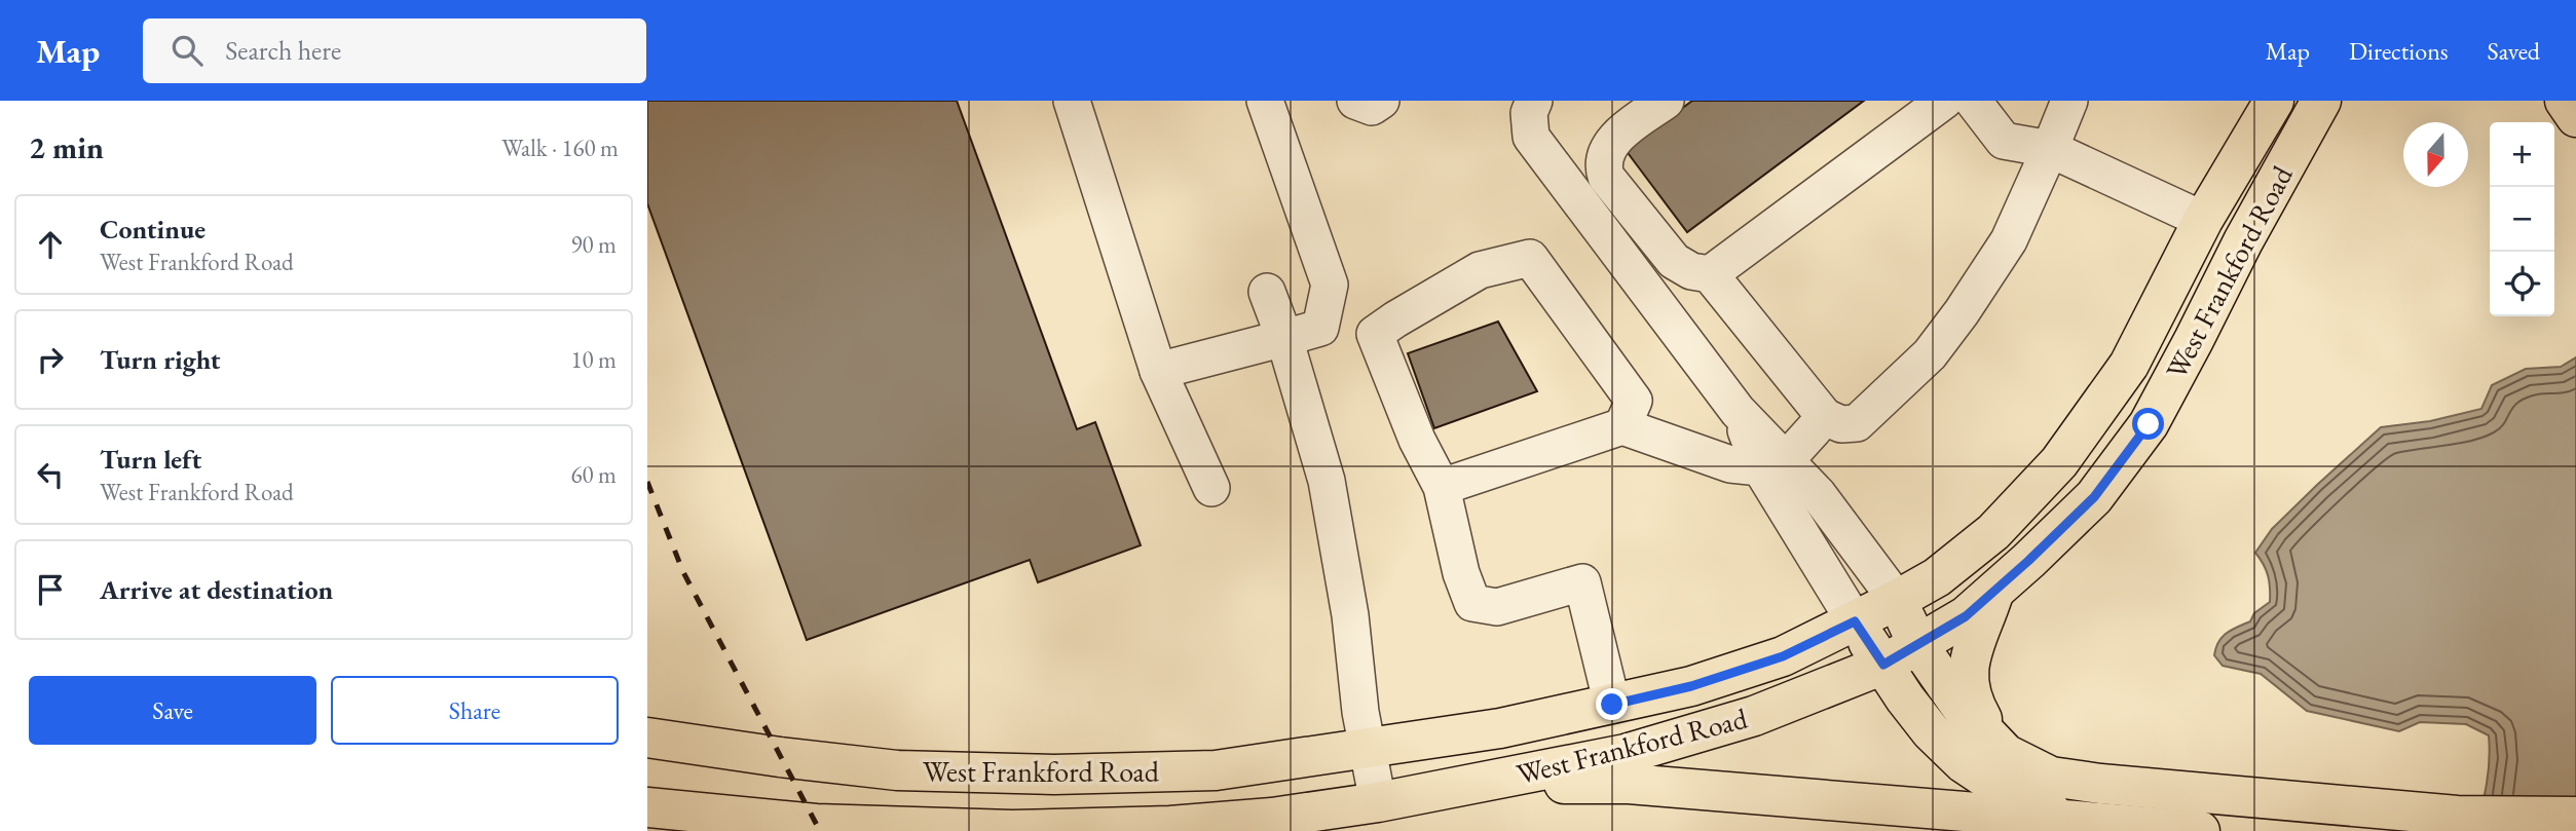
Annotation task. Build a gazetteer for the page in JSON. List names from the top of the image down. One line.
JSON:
{"streets":{"main road":["West Frankford Road"]},"north":"bottom","page":{"header":"Map","search":"Search here","nav":["Map","Directions","Saved"],"heading":["2 min","Walk · 160 m"],"map_buttons":["+","−"],"list":[["Continue","West Frankford Road","90 m"],["Turn right","10 m"],["Turn left","West Frankford Road","60 m"],"Arrive at destination"],"buttons":["Save","Share"]}}
